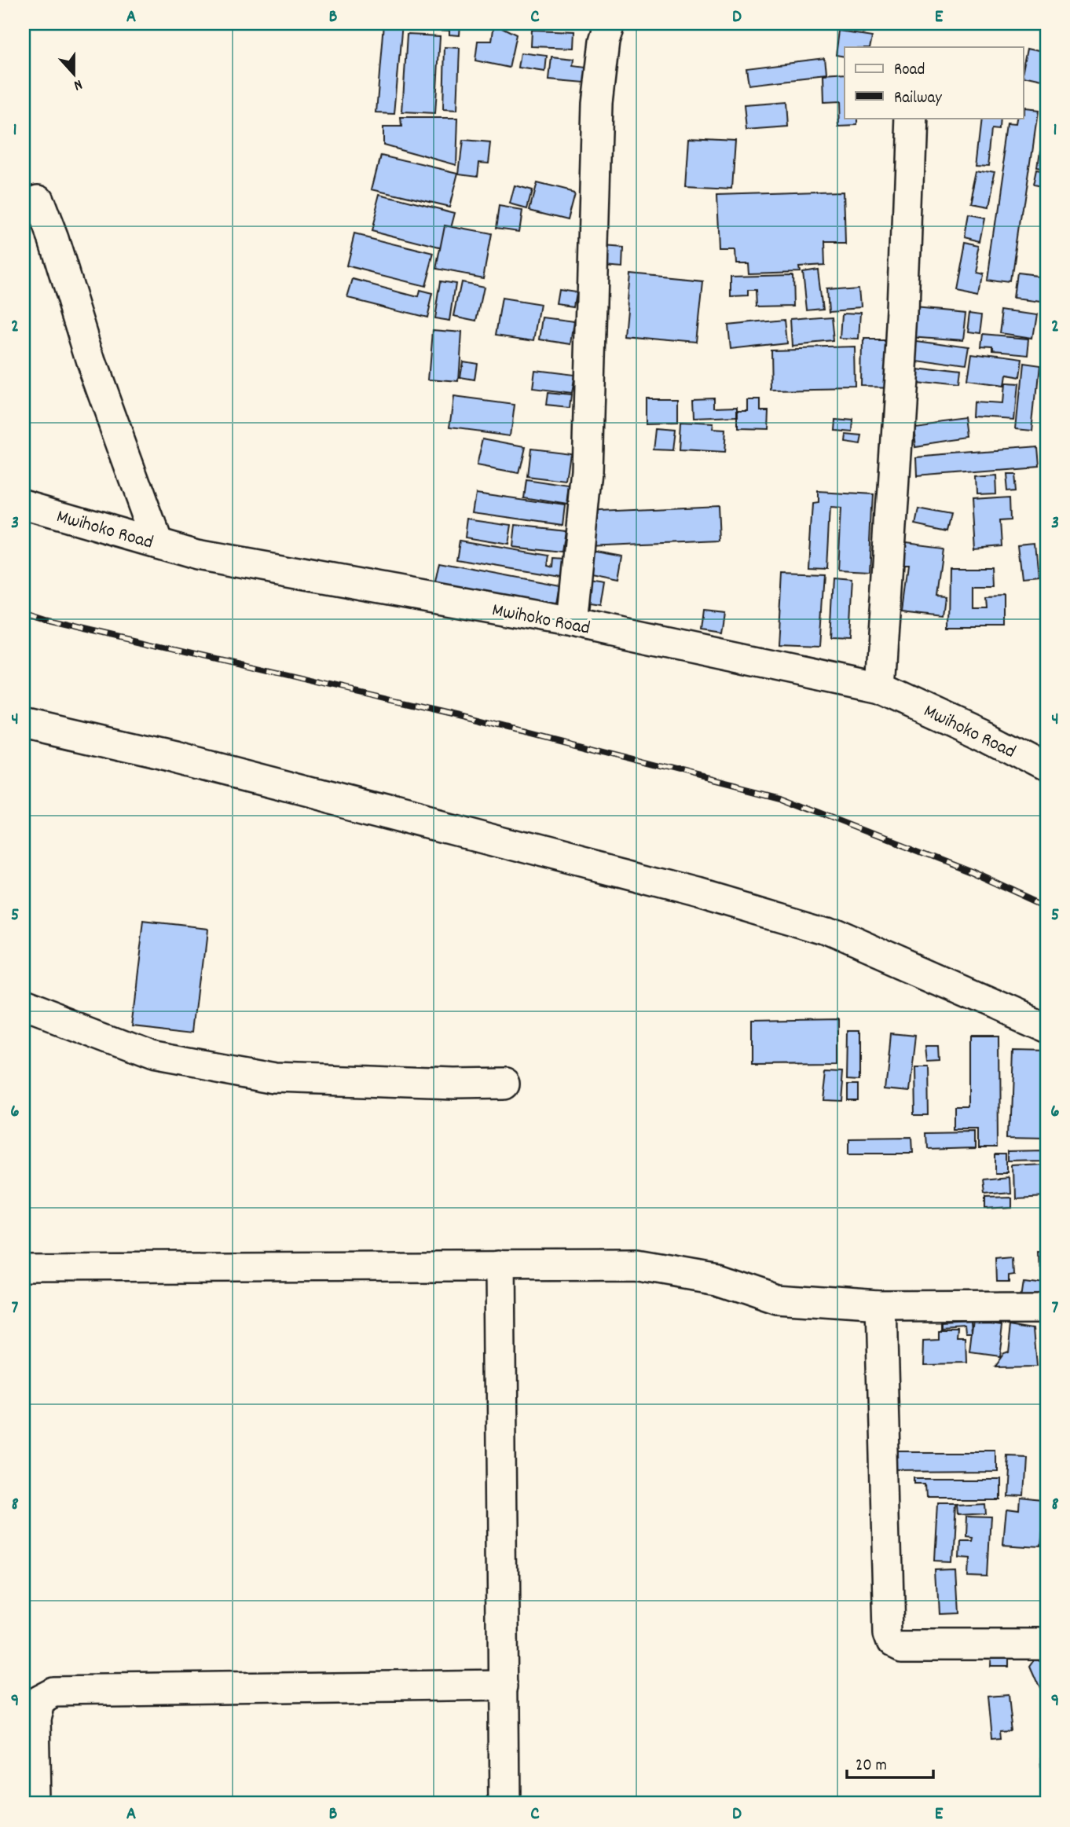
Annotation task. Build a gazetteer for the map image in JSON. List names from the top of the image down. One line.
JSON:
{"streets":{"street":["Mwihoko Road"]},"legend":["Road","Railway"],"scale_bar":"20 m","north":"bottom","grid":{"columns":["A","B","C","D","E"],"rows":["1","2","3","4","5","6","7","8","9"]}}
